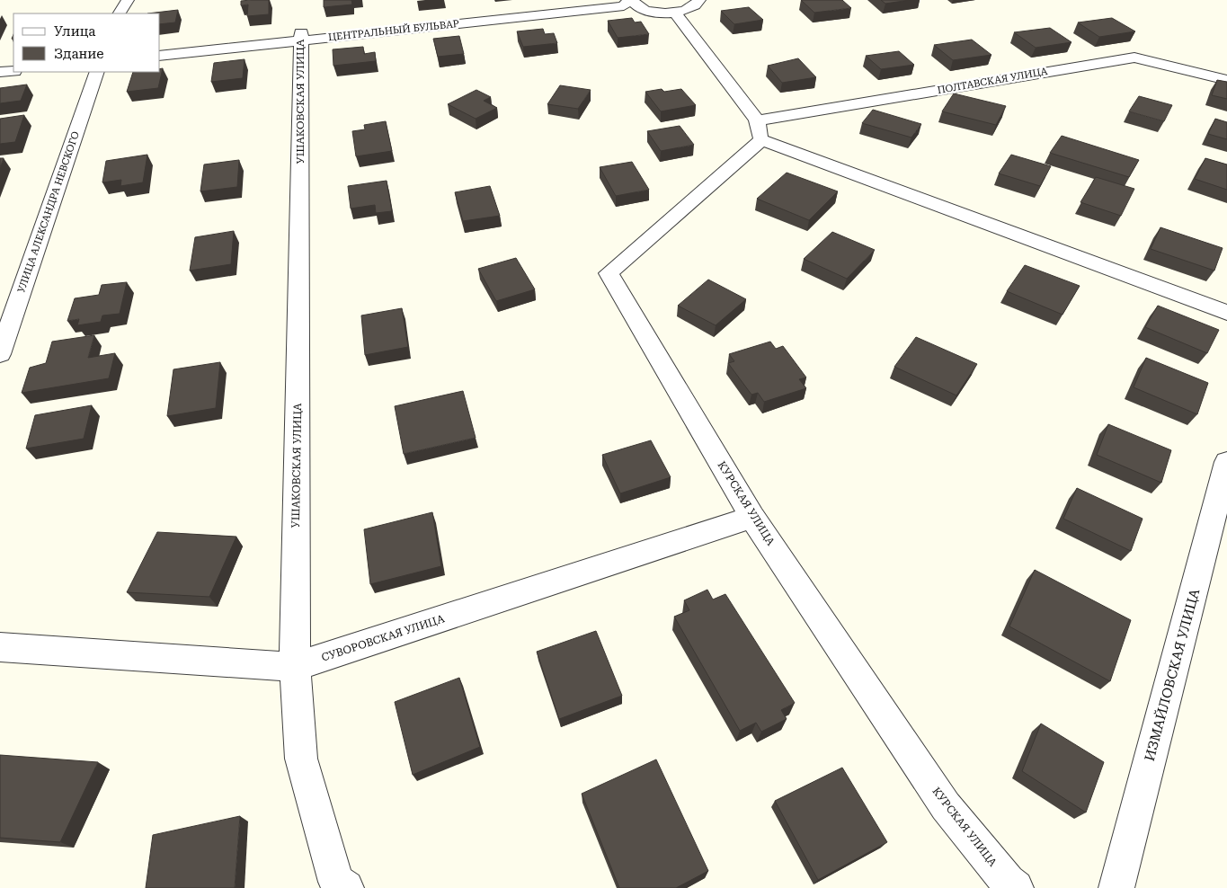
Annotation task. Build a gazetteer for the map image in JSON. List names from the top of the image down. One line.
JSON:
{"streets":{"street":["ЦЕНТРАЛЬНЫЙ БУЛЬВАР","ПОЛТАВСКАЯ УЛИЦА","УШАКОВСКАЯ УЛИЦА","УЛИЦА АЛЕКСАНДРА НЕВСКОГО","КУРСКАЯ УЛИЦА","СУВОРОВСКАЯ УЛИЦА","ИЗМАЙЛОВСКАЯ УЛИЦА"]},"crossings":[["ЦЕНТРАЛЬНЫЙ БУЛЬВАР","УШАКОВСКАЯ УЛИЦА"],["ПОЛТАВСКАЯ УЛИЦА","КУРСКАЯ УЛИЦА"],["УШАКОВСКАЯ УЛИЦА","СУВОРОВСКАЯ УЛИЦА"],["КУРСКАЯ УЛИЦА","СУВОРОВСКАЯ УЛИЦА"]],"legend":["Улица","Здание"]}
